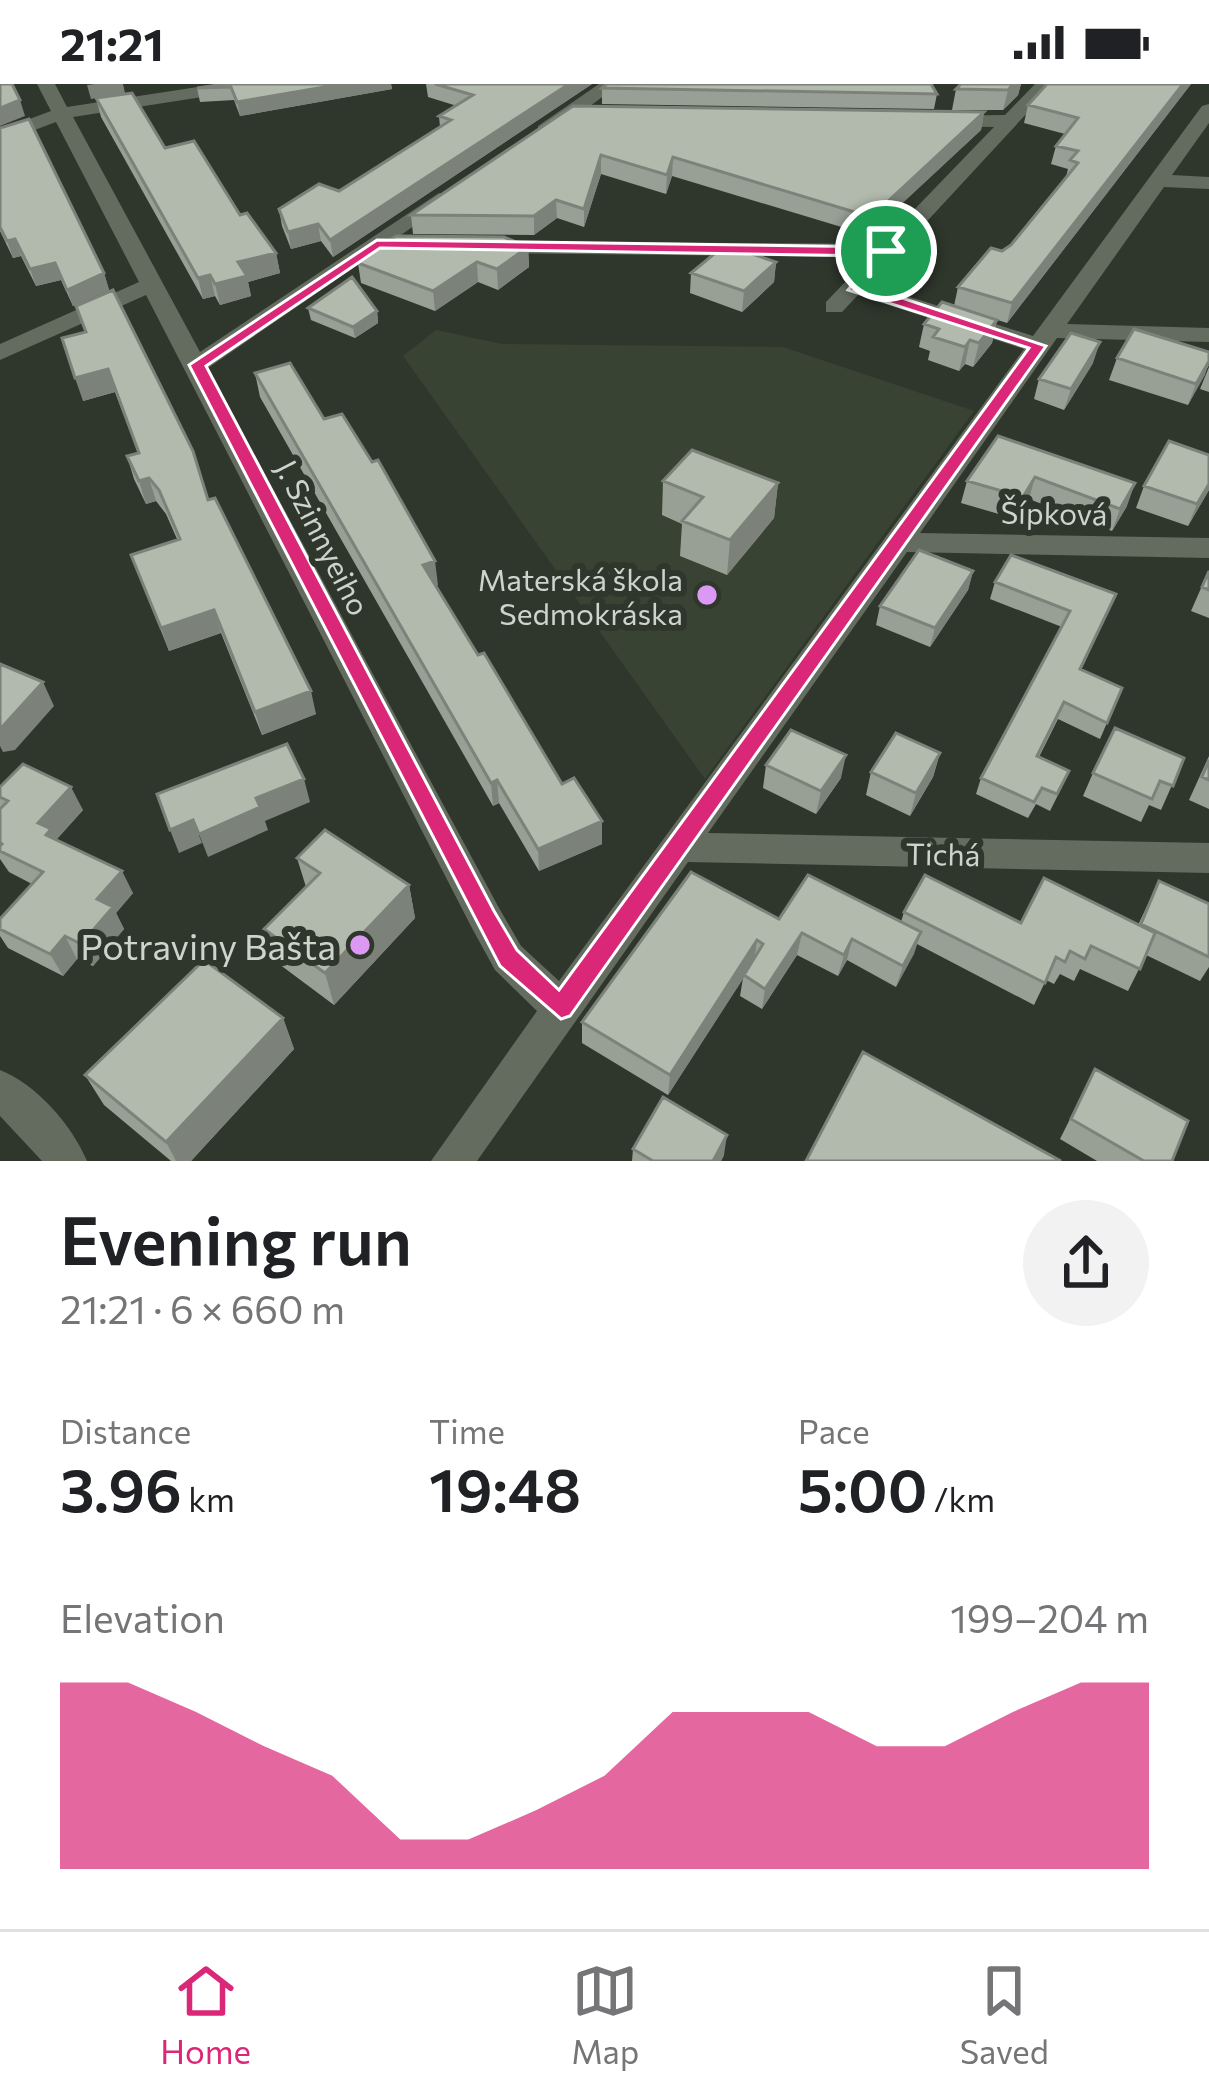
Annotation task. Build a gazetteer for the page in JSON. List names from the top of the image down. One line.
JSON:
{"streets":{"street":["Šípková","J. Szinnyeiho","Tichá"]},"places":["Materská škola Sedmokráska","Potraviny Bašta"],"page":{"status":"21:21","heading":["Evening run","21:21 · 6 × 660 m"],"stats":[["Distance","3.96 km"],["Time","19:48"],["Pace","5:00 /km"]],"chart":["Elevation","199–204 m"],"tabs":["Home","Map","Saved"]}}
